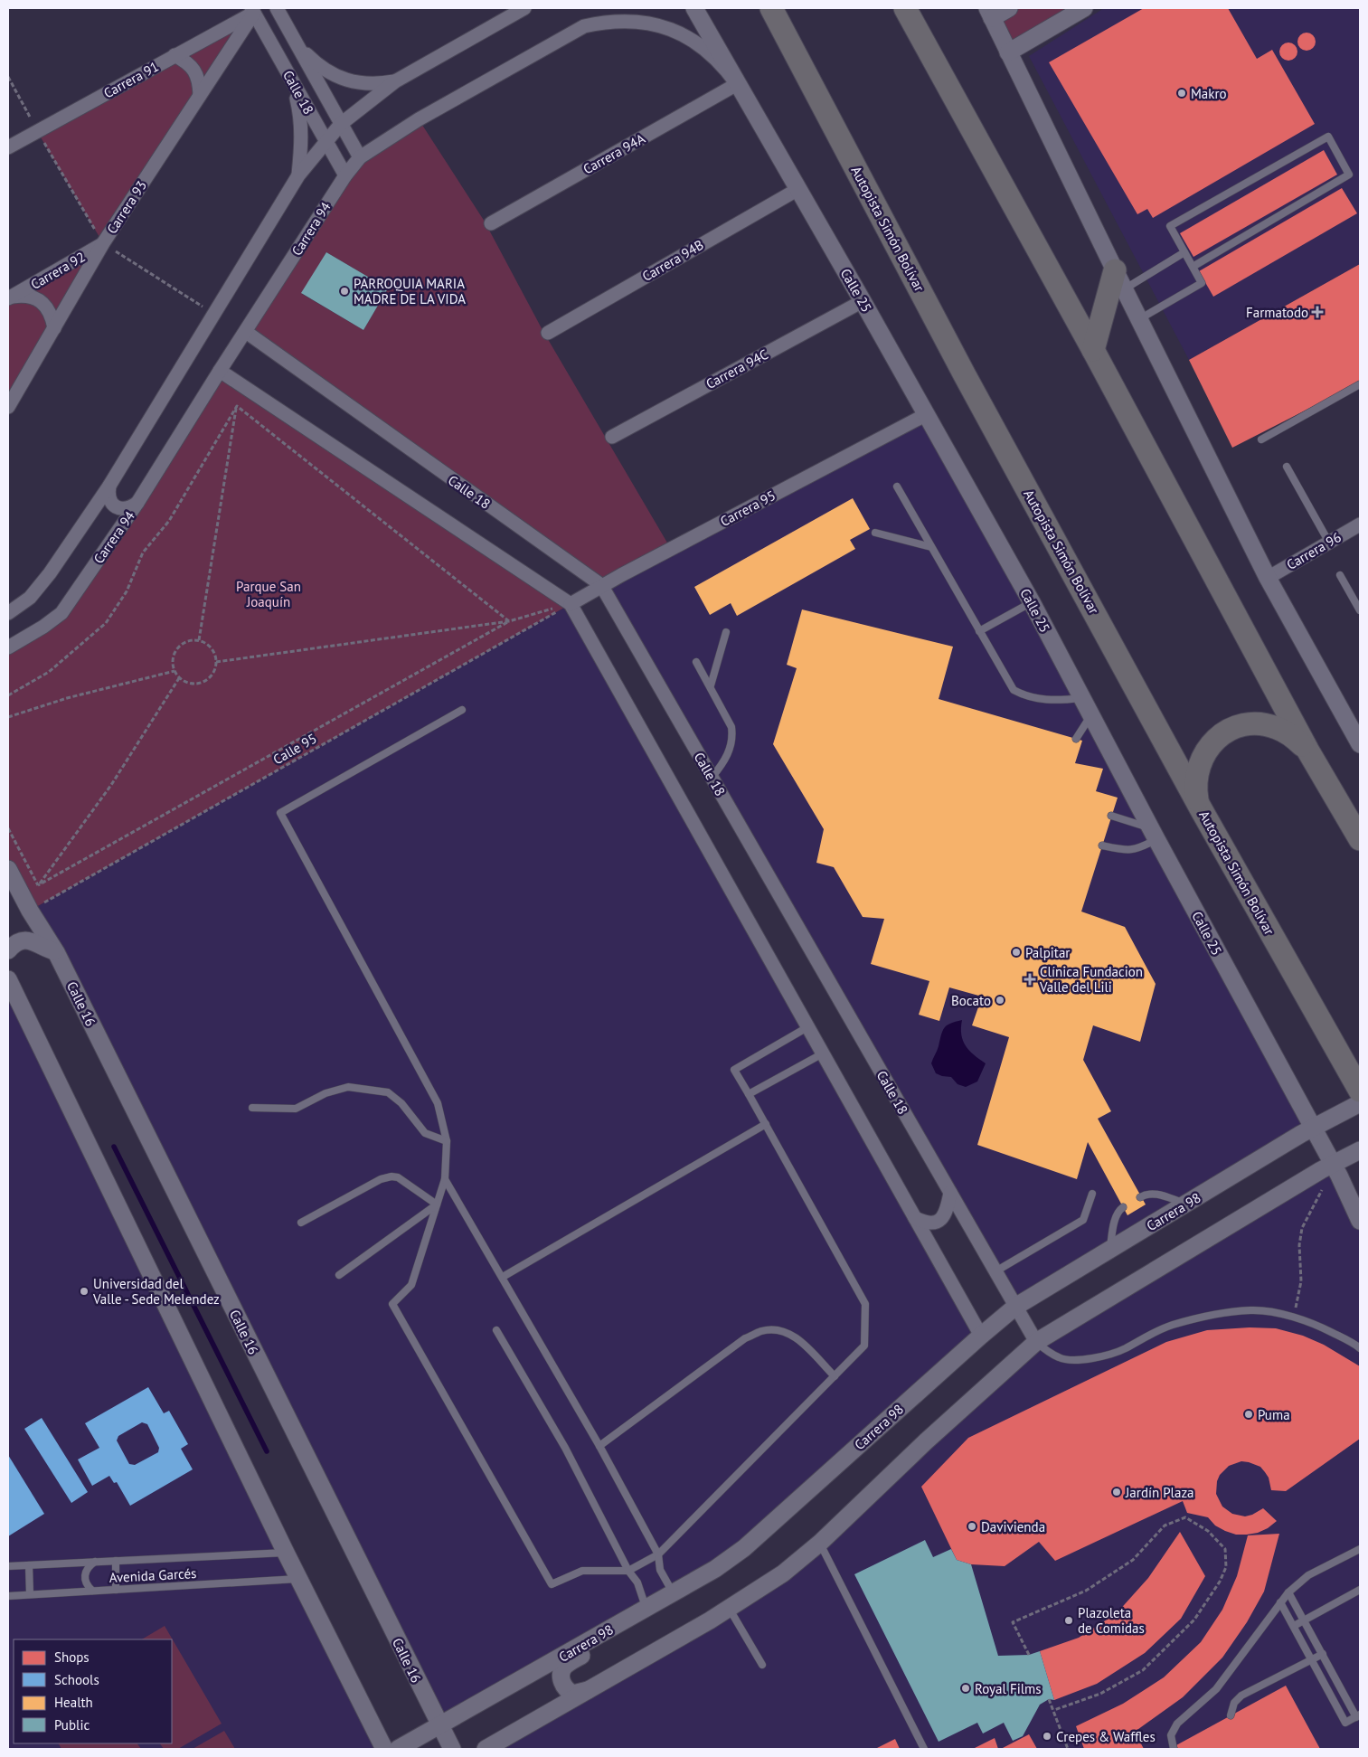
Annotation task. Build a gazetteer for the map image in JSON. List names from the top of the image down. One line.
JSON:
{"streets":{"highway":["Autopista Simón Bolívar"],"street":["Carrera 91","Calle 18","Carrera 94A","Carrera 93","Carrera 94","Carrera 94B","Carrera 92","Calle 25","Carrera 94C","Carrera 95","Carrera 96","Calle 16","Carrera 98"],"lane":["Avenida Garcés"],"path":["Calle 95"]},"crossings":[["Carrera 91","Calle 18"],["Carrera 91","Carrera 93"],["Calle 18","Carrera 93"],["Calle 18","Carrera 94"],["Calle 18","Carrera 95"],["Calle 18","Carrera 98"],["Carrera 94A","Carrera 94"],["Carrera 94A","Calle 25"],["Carrera 93","Carrera 92"],["Carrera 94","Calle 25"],["Carrera 94B","Calle 25"],["Calle 25","Carrera 94C"],["Calle 25","Carrera 95"],["Calle 25","Carrera 98"],["Carrera 95","Calle 95"],["Calle 95","Calle 16"],["Calle 16","Carrera 98"]],"parks":["Parque San Joaquín"],"places":{"other":["Makro","PARROQUIA MARIA MADRE DE LA VIDA","Palpitar","Bocato","Universidad del Valle - Sede Melendez","Puma","Jardín Plaza","Davivienda","Plazoleta de Comidas","Royal Films","Crepes & Waffles"],"health":["Farmatodo","Clínica Fundacion Valle del Lili"]},"legend":["Shops","Schools","Health","Public"]}
